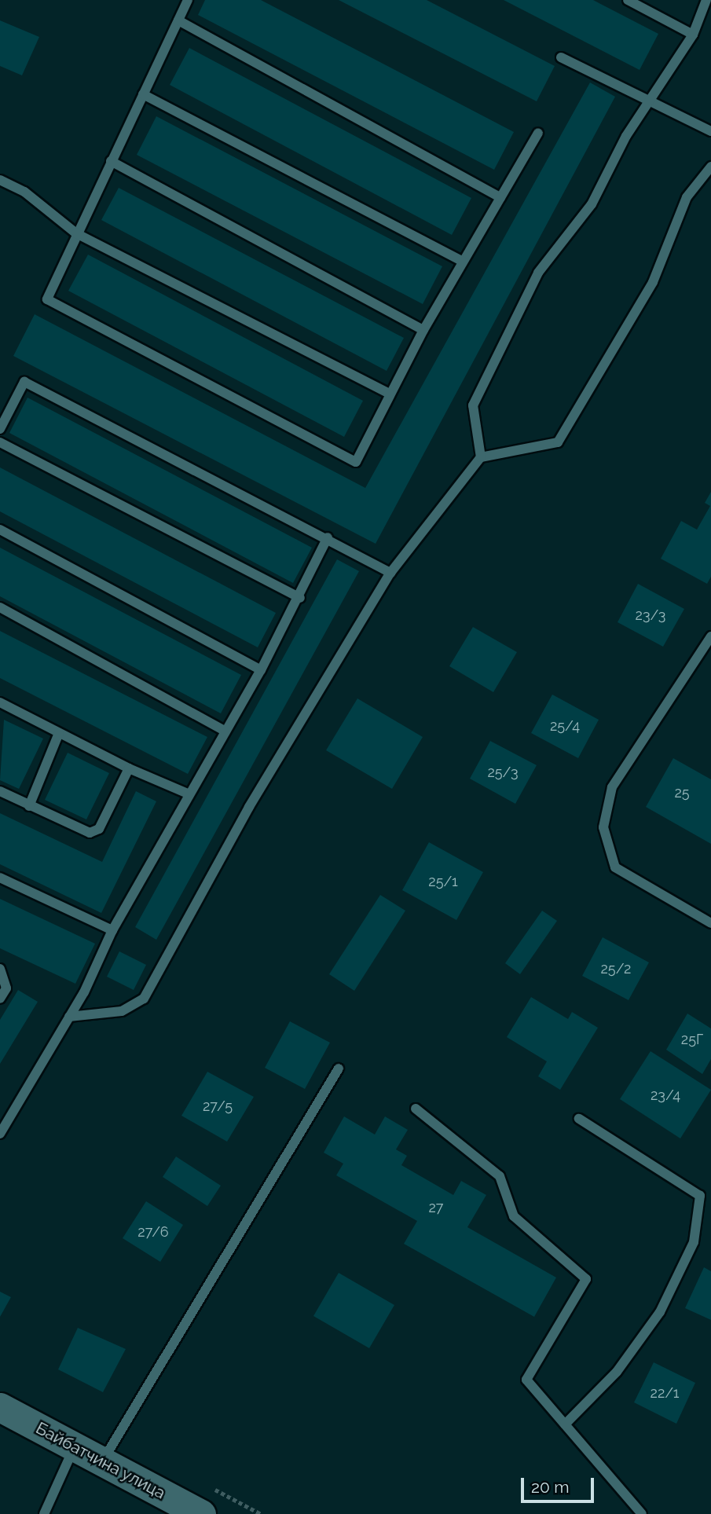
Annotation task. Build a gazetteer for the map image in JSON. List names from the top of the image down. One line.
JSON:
{"streets":{"street":["Байбатчина улица"]},"house_numbers":["23/3","25/4","25/3","25","25/1","25/2","25Г","23/4","27/5","27","27/6","22/1"],"scale_bar":"20 m"}
